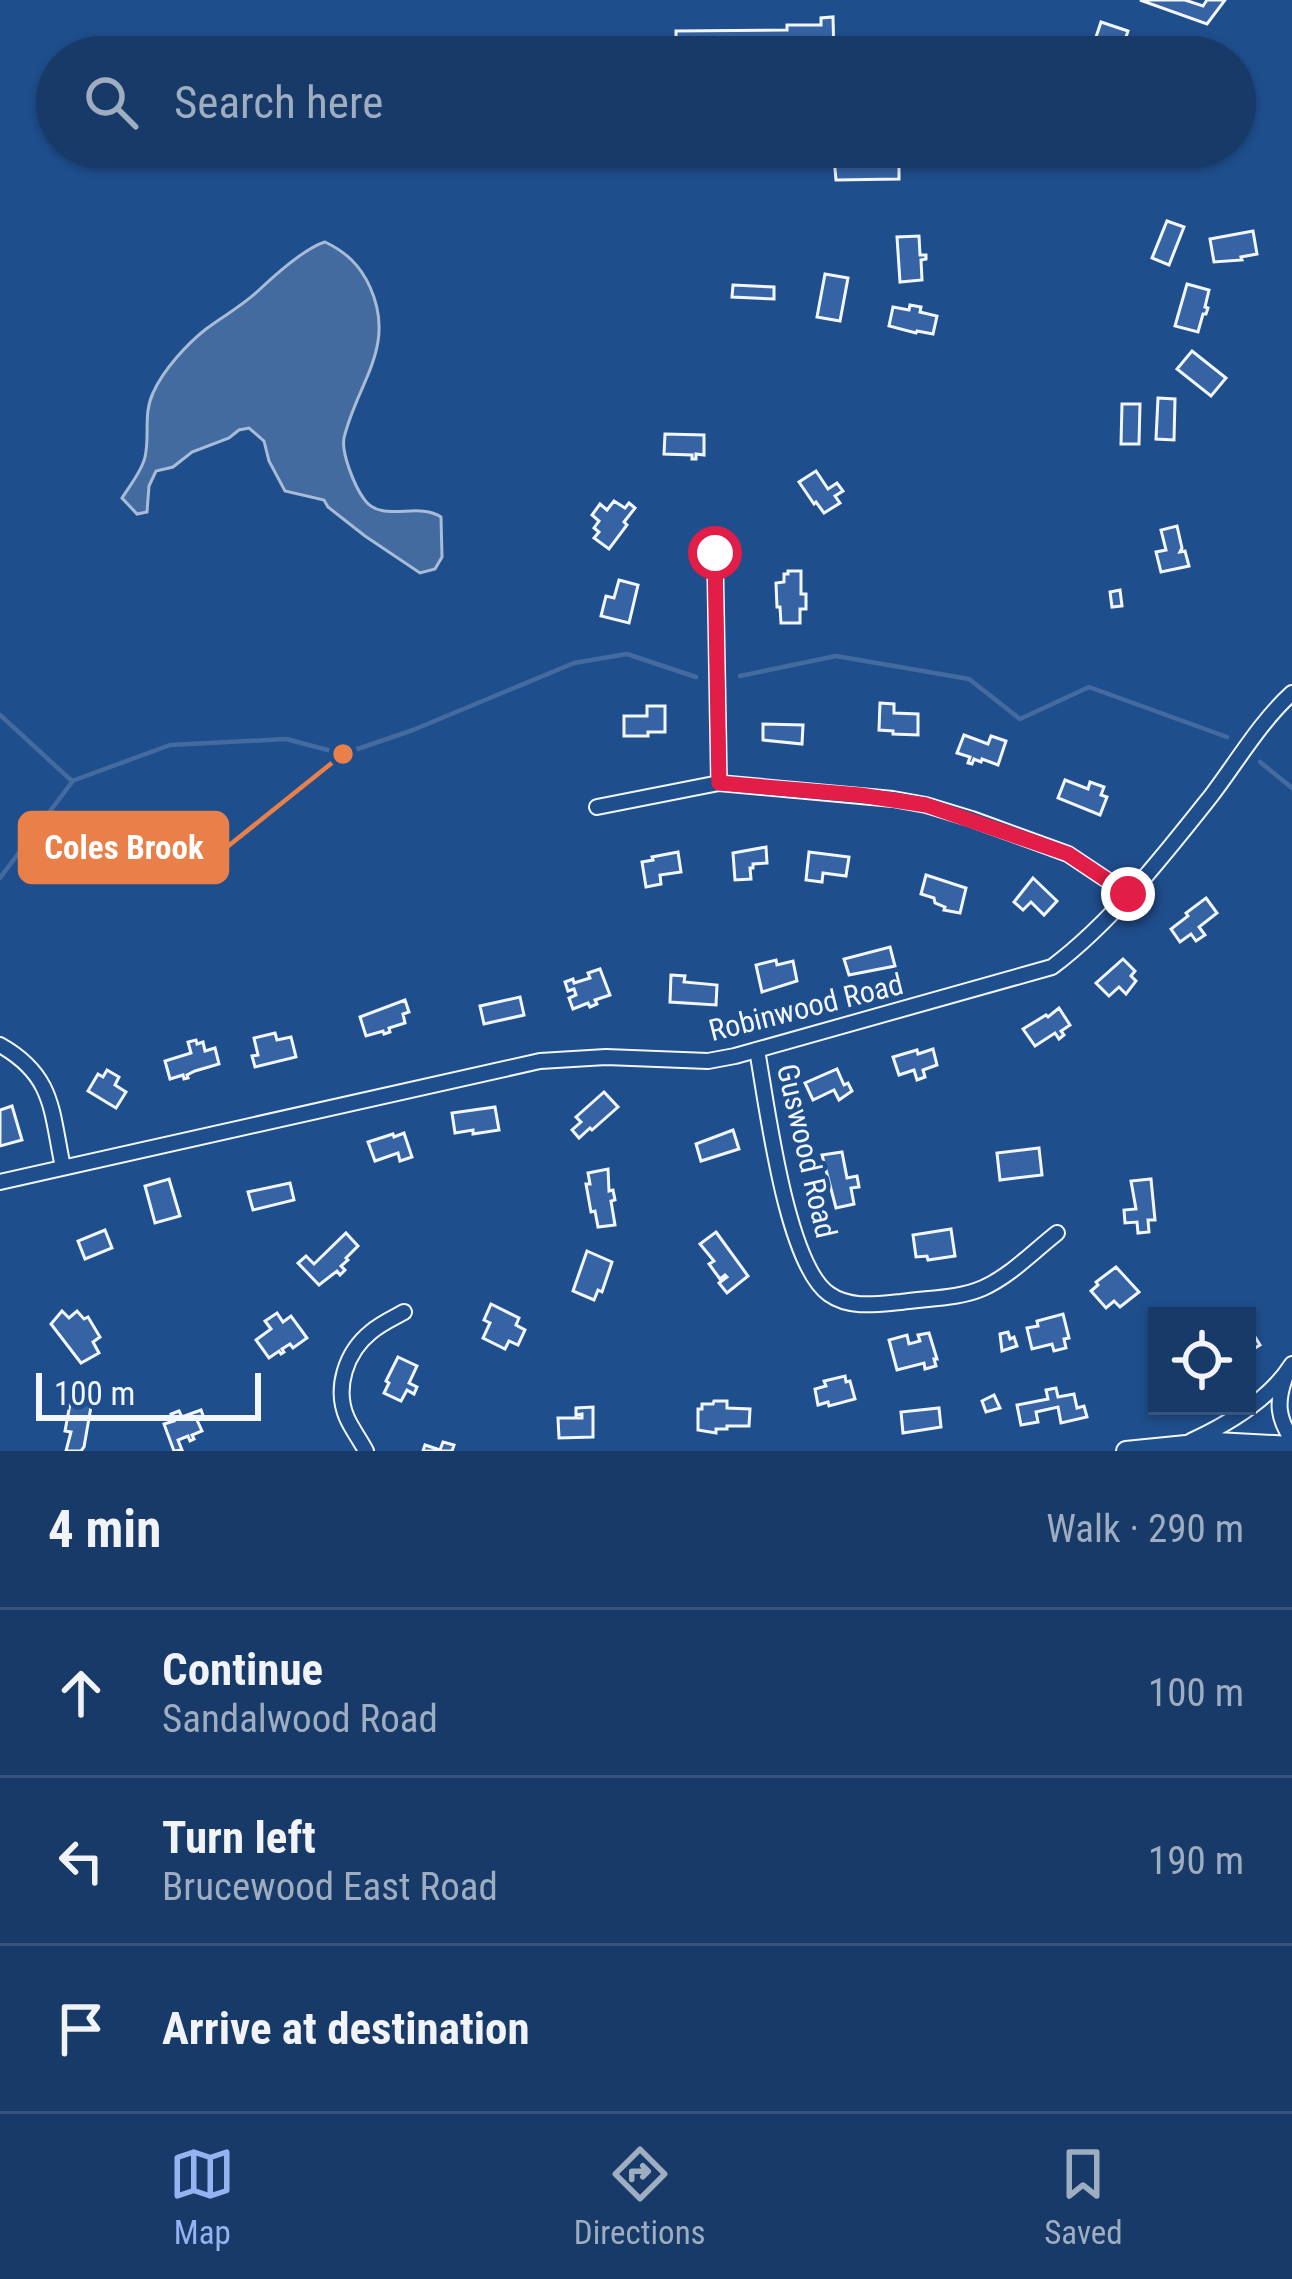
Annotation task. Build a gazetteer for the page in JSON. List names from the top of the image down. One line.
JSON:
{"streets":{"street":["Robinwood Road","Guswood Road"]},"crossings":[["Robinwood Road","Guswood Road"]],"places":["Coles Brook"],"scale_bar":"100 m","page":{"search":"Search here","scale":"100 m","heading":["4 min","Walk · 290 m"],"list":[["Continue","Sandalwood Road","100 m"],["Turn left","Brucewood East Road","190 m"],"Arrive at destination"],"nav":["Map","Directions","Saved"]}}
